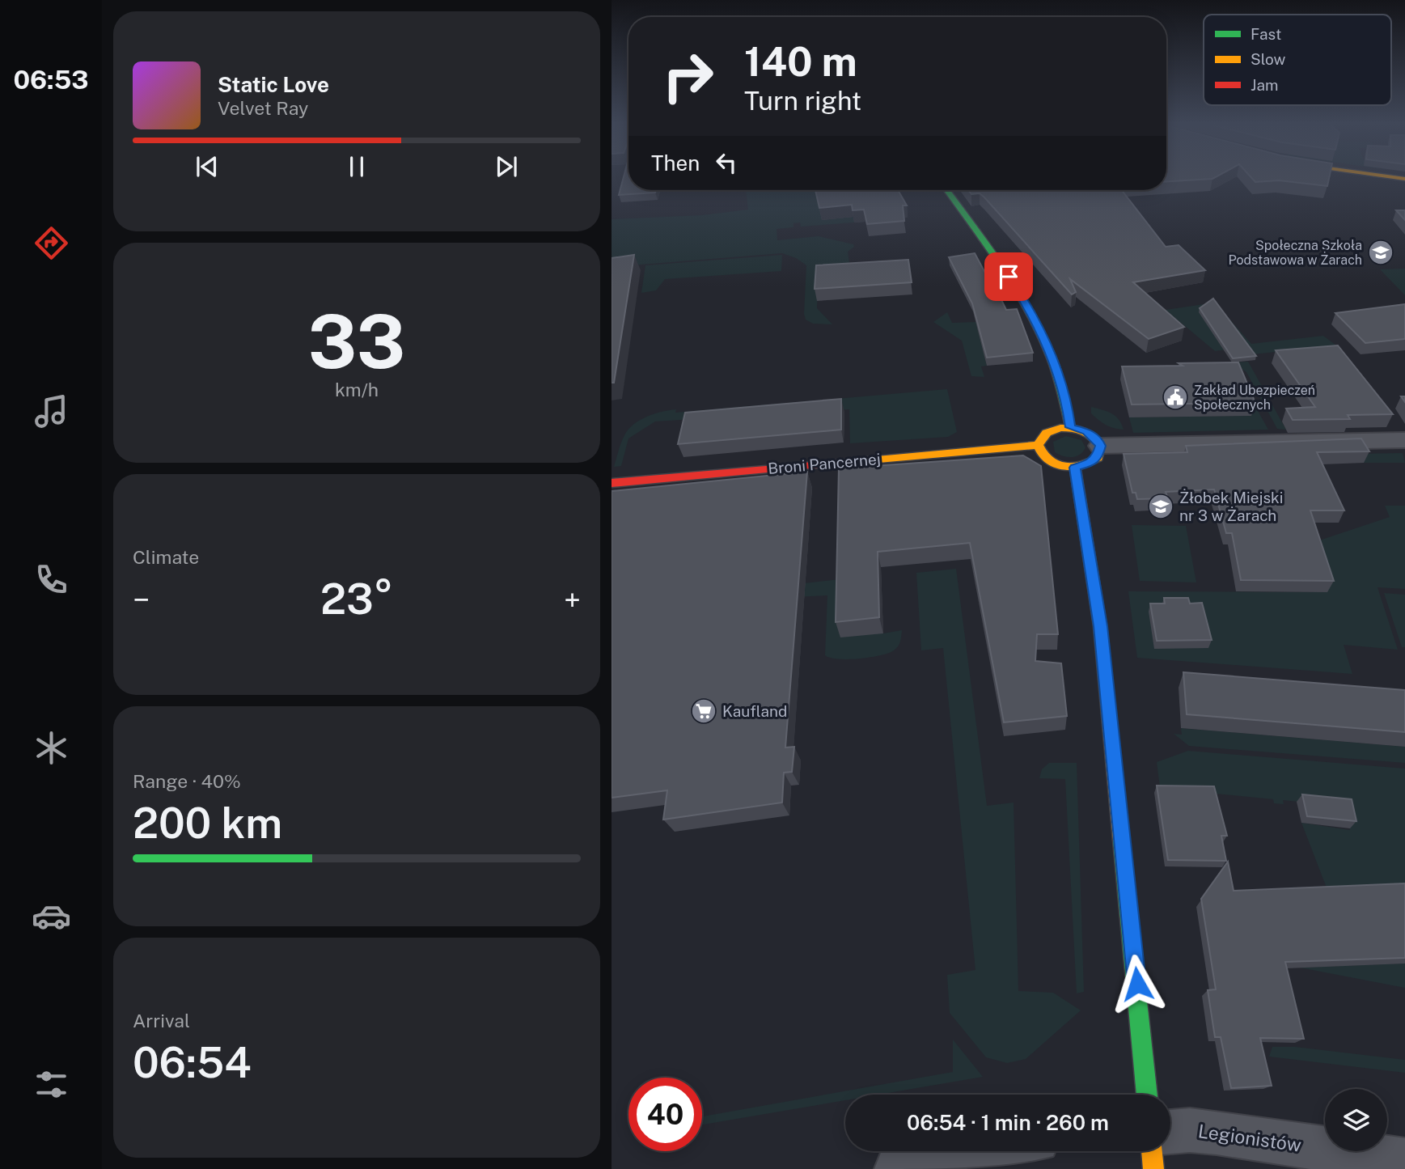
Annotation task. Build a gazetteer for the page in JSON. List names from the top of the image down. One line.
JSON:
{"streets":{"street":["Broni Pancernej","Legionistów"]},"places":{"school or university":["Społeczna Szkoła Podstawowa w Żarach","Żłobek Miejski nr 3 w Żarach"],"public building":["Zakład Ubezpieczeń Społecznych"],"supermarket":["Kaufland"]},"legend":["Fast","Slow","Jam"],"page":{"tabs":"06:53","turn":["140 m","Turn right"],"song":["Static Love","Velvet Ray"],"then":"Then","tile":[["33","km/h"],"Climate",["Range · 40%","200 km"],["Arrival","06:54"]],"heat":["−","23°","+"],"limit":"40","trip":"06:54 · 1 min · 260 m"}}
